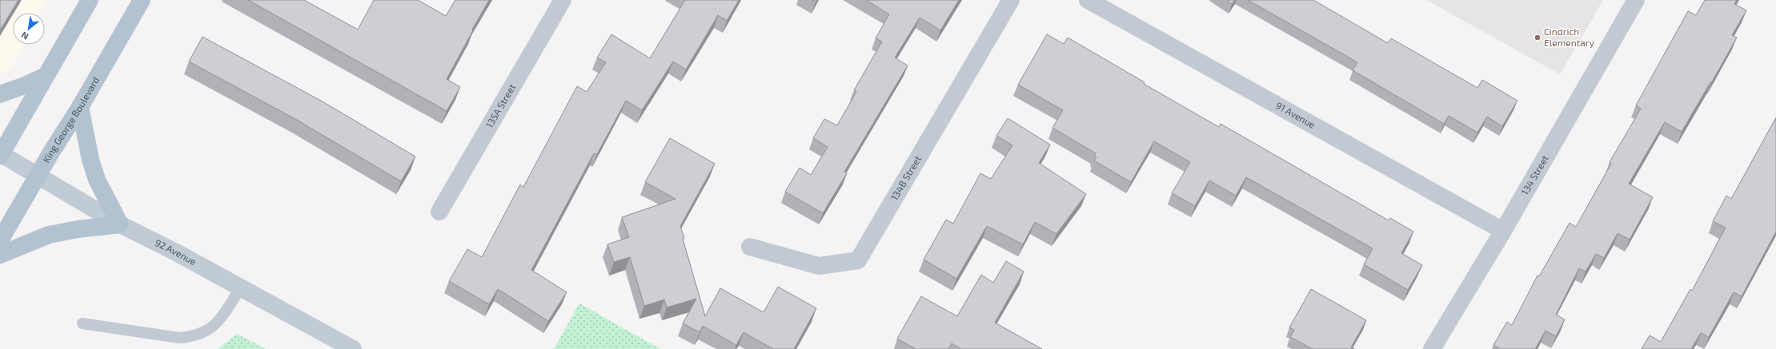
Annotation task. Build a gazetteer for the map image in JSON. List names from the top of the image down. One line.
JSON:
{"streets":{"main road":["King George Boulevard","92 Avenue"],"street":["135A Street","91 Avenue","134 Street","134B Street"]},"crossings":[["91 Avenue","134 Street"],["King George Boulevard","92 Avenue"]],"places":["Cindrich Elementary"],"north":"bottom left"}
